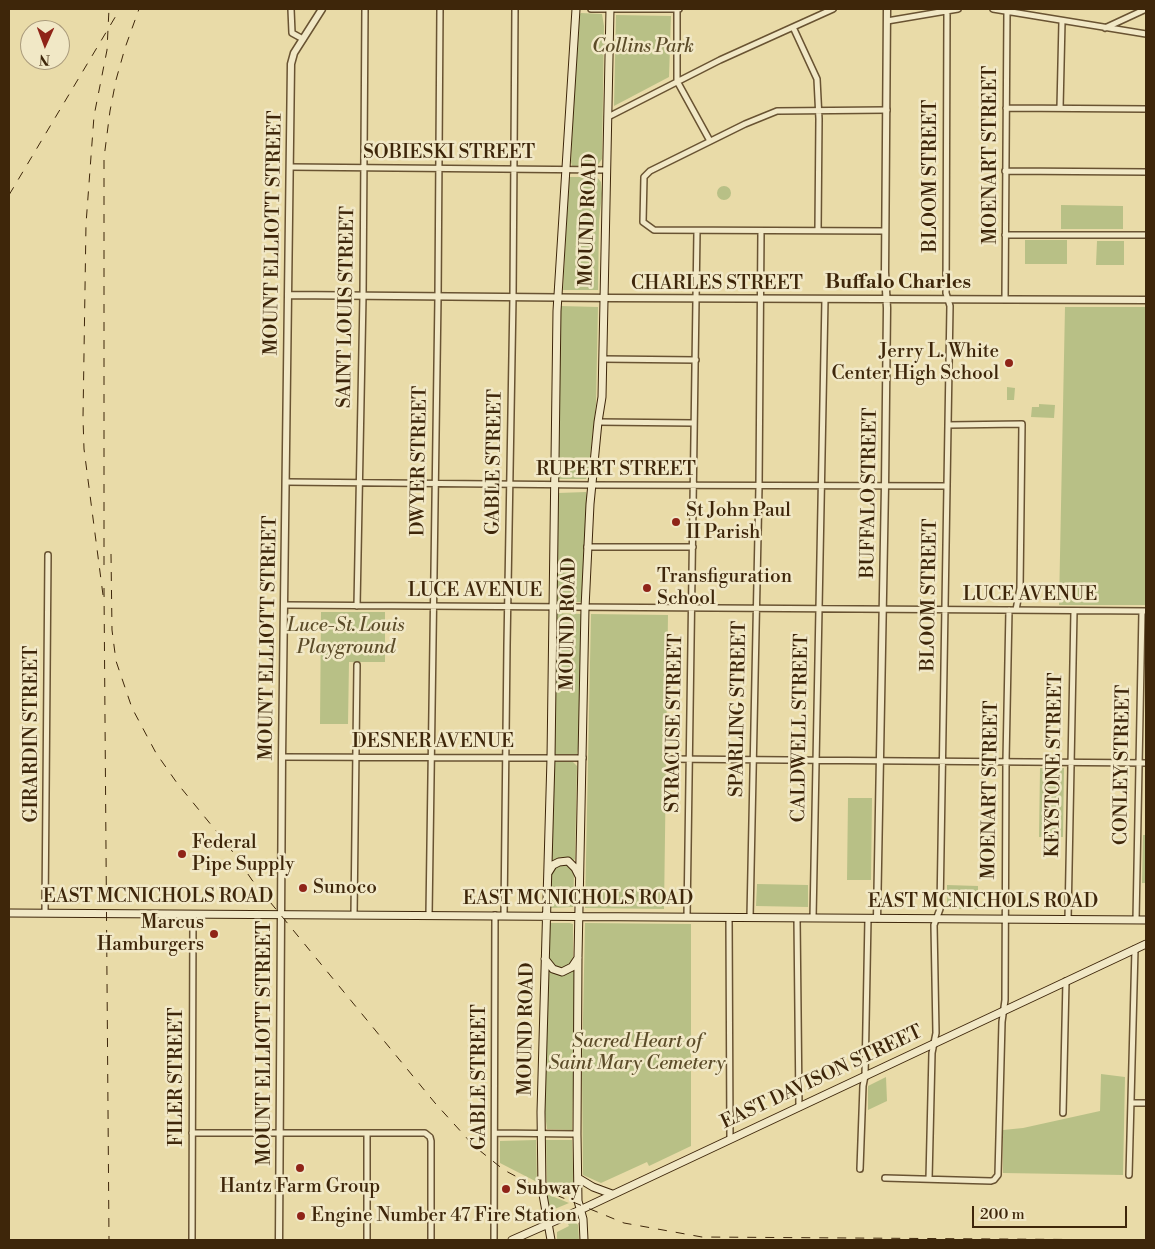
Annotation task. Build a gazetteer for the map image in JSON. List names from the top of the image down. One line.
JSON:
{"streets":{"main road":["MOUND ROAD","EAST MCNICHOLS ROAD","EAST DAVISON STREET"],"street":["SOBIESKI STREET","MOENART STREET","BLOOM STREET","MOUNT ELLIOTT STREET","CHARLES STREET","SAINT LOUIS STREET","DWYER STREET","GABLE STREET","RUPERT STREET","BUFFALO STREET","LUCE AVENUE","SPARLING STREET","SYRACUSE STREET","CALDWELL STREET","GIRARDIN STREET","DESNER AVENUE","KEYSTONE STREET","CONLEY STREET","FILER STREET"]},"crossings":[["SOBIESKI STREET","MOUND ROAD"],["SOBIESKI STREET","MOUNT ELLIOTT STREET"],["SOBIESKI STREET","SAINT LOUIS STREET"],["SOBIESKI STREET","DWYER STREET"],["SOBIESKI STREET","GABLE STREET"],["MOENART STREET","BLOOM STREET"],["MOENART STREET","CHARLES STREET"],["MOENART STREET","LUCE AVENUE"],["MOENART STREET","EAST MCNICHOLS ROAD"],["MOENART STREET","EAST DAVISON STREET"],["BLOOM STREET","CHARLES STREET"],["BLOOM STREET","RUPERT STREET"],["BLOOM STREET","LUCE AVENUE"],["BLOOM STREET","EAST MCNICHOLS ROAD"],["BLOOM STREET","EAST DAVISON STREET"],["MOUND ROAD","CHARLES STREET"],["MOUND ROAD","RUPERT STREET"],["MOUND ROAD","LUCE AVENUE"],["MOUND ROAD","DESNER AVENUE"],["MOUND ROAD","EAST MCNICHOLS ROAD"],["MOUND ROAD","EAST DAVISON STREET"],["MOUNT ELLIOTT STREET","CHARLES STREET"],["MOUNT ELLIOTT STREET","RUPERT STREET"],["MOUNT ELLIOTT STREET","LUCE AVENUE"],["MOUNT ELLIOTT STREET","DESNER AVENUE"],["MOUNT ELLIOTT STREET","EAST MCNICHOLS ROAD"],["CHARLES STREET","SAINT LOUIS STREET"],["CHARLES STREET","DWYER STREET"],["CHARLES STREET","GABLE STREET"],["CHARLES STREET","BUFFALO STREET"],["CHARLES STREET","SPARLING STREET"],["CHARLES STREET","SYRACUSE STREET"],["CHARLES STREET","CALDWELL STREET"],["SAINT LOUIS STREET","RUPERT STREET"],["SAINT LOUIS STREET","LUCE AVENUE"],["DWYER STREET","RUPERT STREET"],["DWYER STREET","LUCE AVENUE"],["DWYER STREET","DESNER AVENUE"],["DWYER STREET","EAST MCNICHOLS ROAD"],["GABLE STREET","RUPERT STREET"],["GABLE STREET","LUCE AVENUE"],["GABLE STREET","DESNER AVENUE"],["GABLE STREET","EAST MCNICHOLS ROAD"],["RUPERT STREET","BUFFALO STREET"],["RUPERT STREET","SPARLING STREET"],["RUPERT STREET","SYRACUSE STREET"],["RUPERT STREET","CALDWELL STREET"],["BUFFALO STREET","LUCE AVENUE"],["BUFFALO STREET","EAST MCNICHOLS ROAD"],["LUCE AVENUE","SPARLING STREET"],["LUCE AVENUE","SYRACUSE STREET"],["LUCE AVENUE","CALDWELL STREET"],["LUCE AVENUE","KEYSTONE STREET"],["LUCE AVENUE","CONLEY STREET"],["SPARLING STREET","EAST MCNICHOLS ROAD"],["SYRACUSE STREET","EAST MCNICHOLS ROAD"],["CALDWELL STREET","EAST MCNICHOLS ROAD"],["GIRARDIN STREET","EAST MCNICHOLS ROAD"],["KEYSTONE STREET","EAST MCNICHOLS ROAD"],["CONLEY STREET","EAST MCNICHOLS ROAD"],["EAST MCNICHOLS ROAD","FILER STREET"]],"districts":["Buffalo Charles"],"parks":["Collins Park","Luce-St. Louis Playground","Sacred Heart of Saint Mary Cemetery"],"places":["Jerry L. White Center High School","St John Paul II Parish","Transfiguration School","Federal Pipe Supply","Sunoco","Marcus Hamburgers","Hantz Farm Group","Subway","Engine Number 47 Fire Station"],"scale_bar":"200 m","north":"bottom"}
